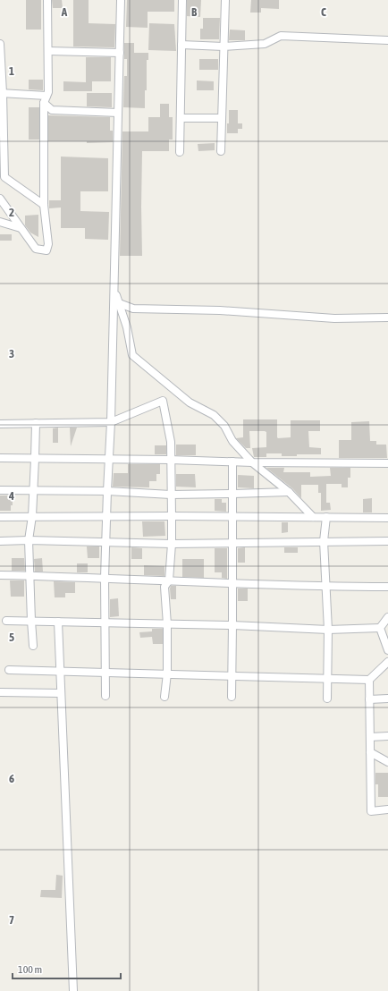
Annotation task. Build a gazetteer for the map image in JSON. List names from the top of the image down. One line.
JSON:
{"scale_bar":"100 m","grid":{"columns":["A","B","C"],"rows":["1","2","3","4","5","6","7"]}}
